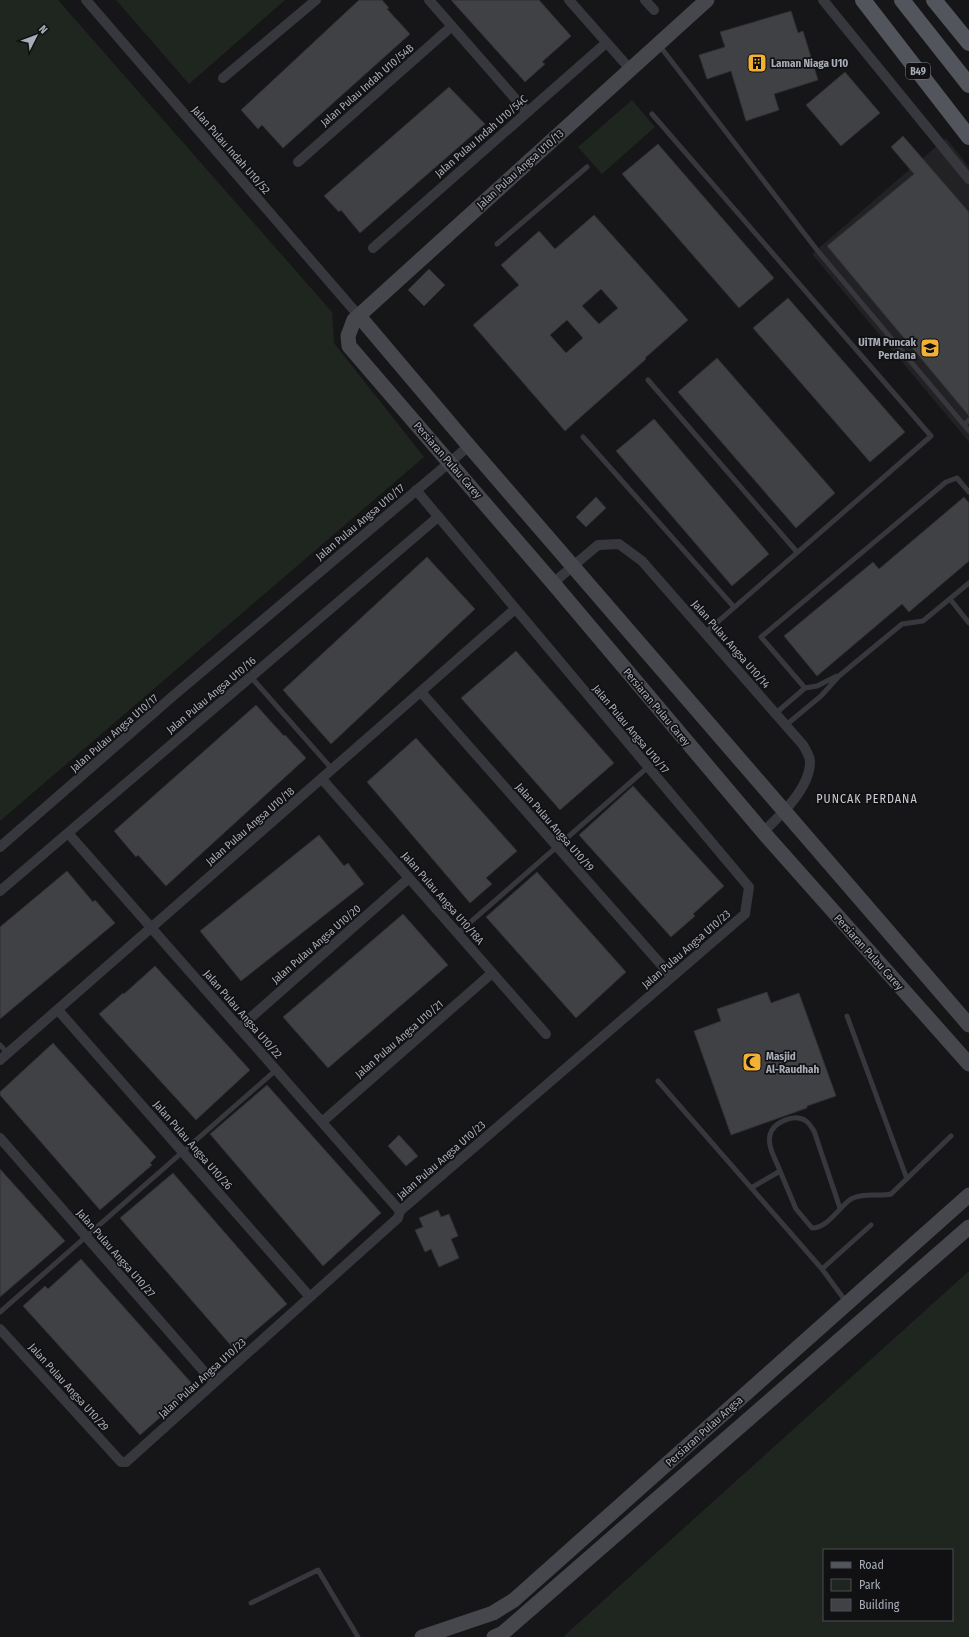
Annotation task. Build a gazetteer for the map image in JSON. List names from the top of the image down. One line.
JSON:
{"streets":{"main road":["B49"],"street":["Jalan Pulau Indah U10/54B","Jalan Pulau Indah U10/54C","Jalan Pulau Indah U10/52","Jalan Pulau Angsa U10/13","Persiaran Pulau Carey","Jalan Pulau Angsa U10/17","Jalan Pulau Angsa U10/14","Jalan Pulau Angsa U10/16","Jalan Pulau Angsa U10/18","Jalan Pulau Angsa U10/19","Jalan Pulau Angsa U10/18A","Jalan Pulau Angsa U10/20","Jalan Pulau Angsa U10/23","Jalan Pulau Angsa U10/22","Jalan Pulau Angsa U10/21","Jalan Pulau Angsa U10/26","Jalan Pulau Angsa U10/27","Jalan Pulau Angsa U10/29","Persiaran Pulau Angsa"]},"crossings":[["Jalan Pulau Indah U10/52","Jalan Pulau Angsa U10/13"],["Jalan Pulau Angsa U10/13","Persiaran Pulau Carey"],["Persiaran Pulau Carey","Jalan Pulau Angsa U10/14"],["Jalan Pulau Angsa U10/17","Jalan Pulau Angsa U10/16"],["Jalan Pulau Angsa U10/17","Jalan Pulau Angsa U10/18"],["Jalan Pulau Angsa U10/17","Jalan Pulau Angsa U10/23"],["Jalan Pulau Angsa U10/16","Jalan Pulau Angsa U10/22"],["Jalan Pulau Angsa U10/18","Jalan Pulau Angsa U10/19"],["Jalan Pulau Angsa U10/18","Jalan Pulau Angsa U10/18A"],["Jalan Pulau Angsa U10/18","Jalan Pulau Angsa U10/22"],["Jalan Pulau Angsa U10/18","Jalan Pulau Angsa U10/26"],["Jalan Pulau Angsa U10/19","Jalan Pulau Angsa U10/23"],["Jalan Pulau Angsa U10/18A","Jalan Pulau Angsa U10/20"],["Jalan Pulau Angsa U10/18A","Jalan Pulau Angsa U10/21"],["Jalan Pulau Angsa U10/20","Jalan Pulau Angsa U10/22"],["Jalan Pulau Angsa U10/23","Jalan Pulau Angsa U10/22"],["Jalan Pulau Angsa U10/23","Jalan Pulau Angsa U10/26"],["Jalan Pulau Angsa U10/23","Jalan Pulau Angsa U10/27"],["Jalan Pulau Angsa U10/23","Jalan Pulau Angsa U10/29"],["Jalan Pulau Angsa U10/22","Jalan Pulau Angsa U10/21"]],"districts":["PUNCAK PERDANA"],"places":{"building":["Laman Niaga U10"],"school or university":["UiTM Puncak Perdana"],"mosque":["Masjid Al-Raudhah"]},"legend":["Road","Park","Building"],"north":"top right"}
